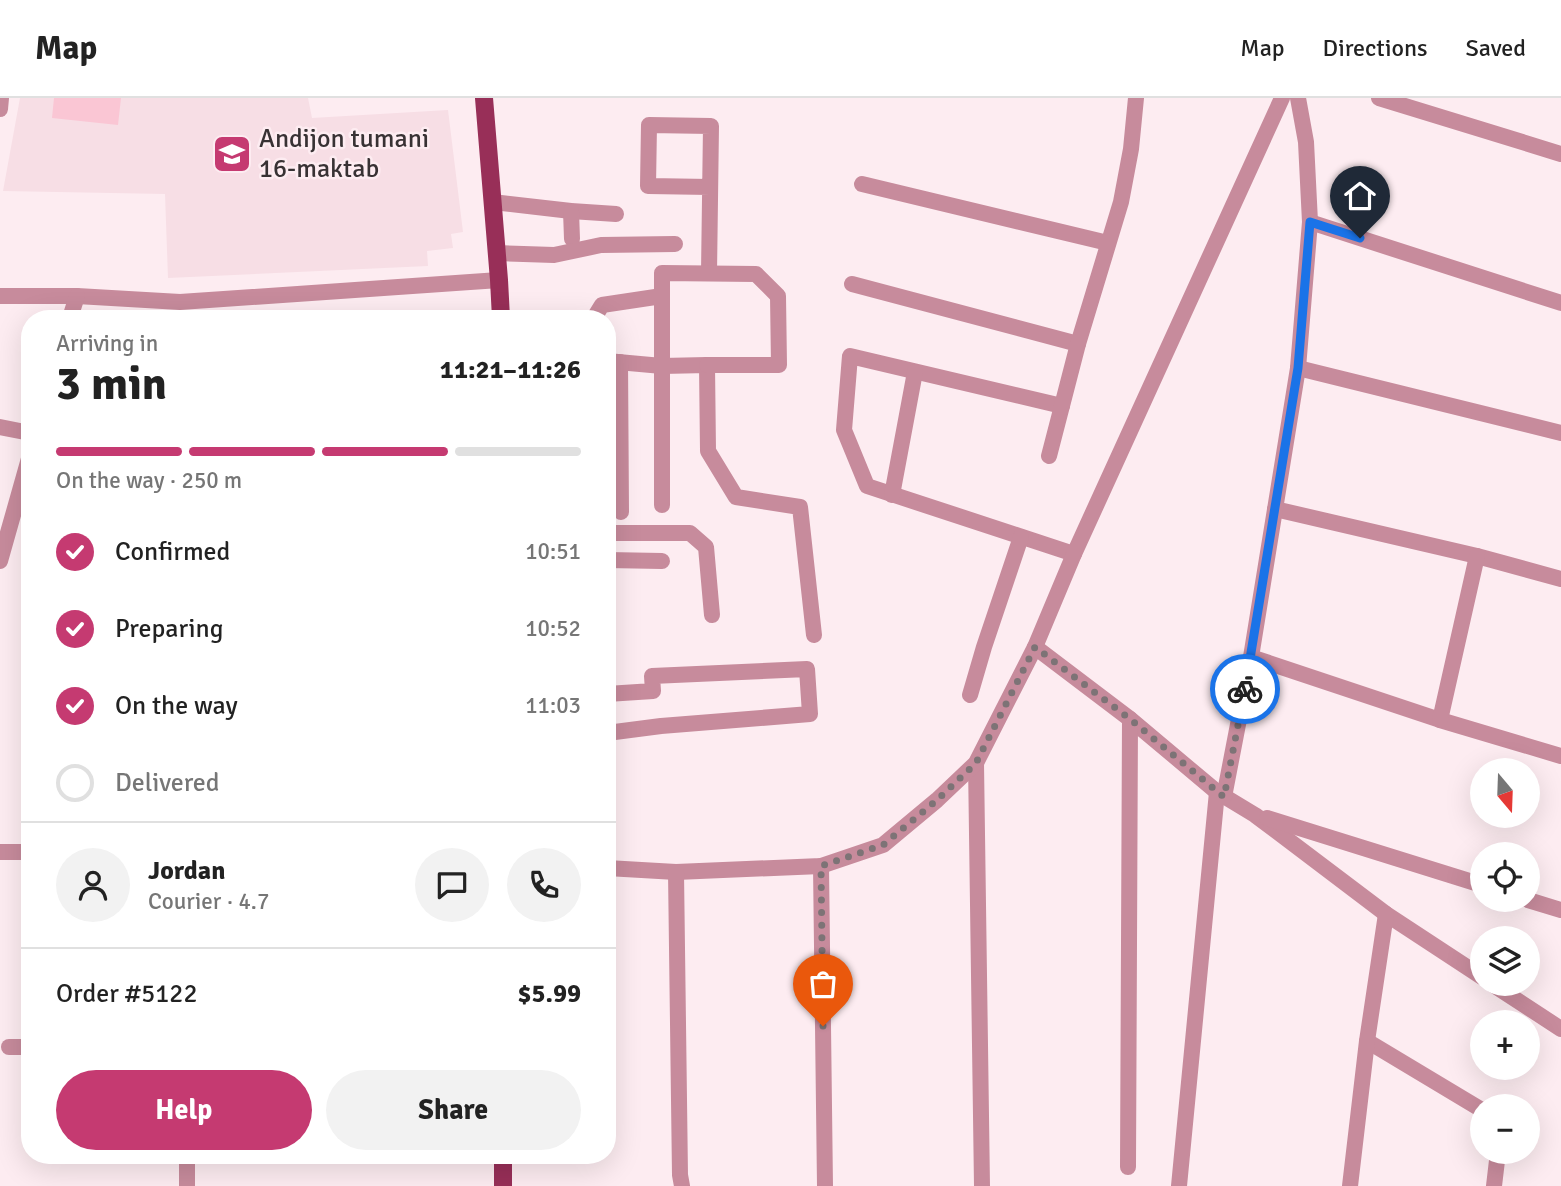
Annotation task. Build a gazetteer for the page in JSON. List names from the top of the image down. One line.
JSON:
{"places":{"school or university":["Andijon tumani 16-maktab"]},"north":"bottom","page":{"header":"Map","nav":["Map","Directions","Saved"],"heading":["3 min","Arriving in","11:21–11:26"],"panel":["Jordan","Courier · 4.7","Order #5122","$5.99"],"bar":"On the way · 250 m","list":[["Confirmed","10:51"],["Preparing","10:52"],["On the way","11:03"],"Delivered"],"map_buttons":["+","−"],"buttons":["Help","Share"]}}
